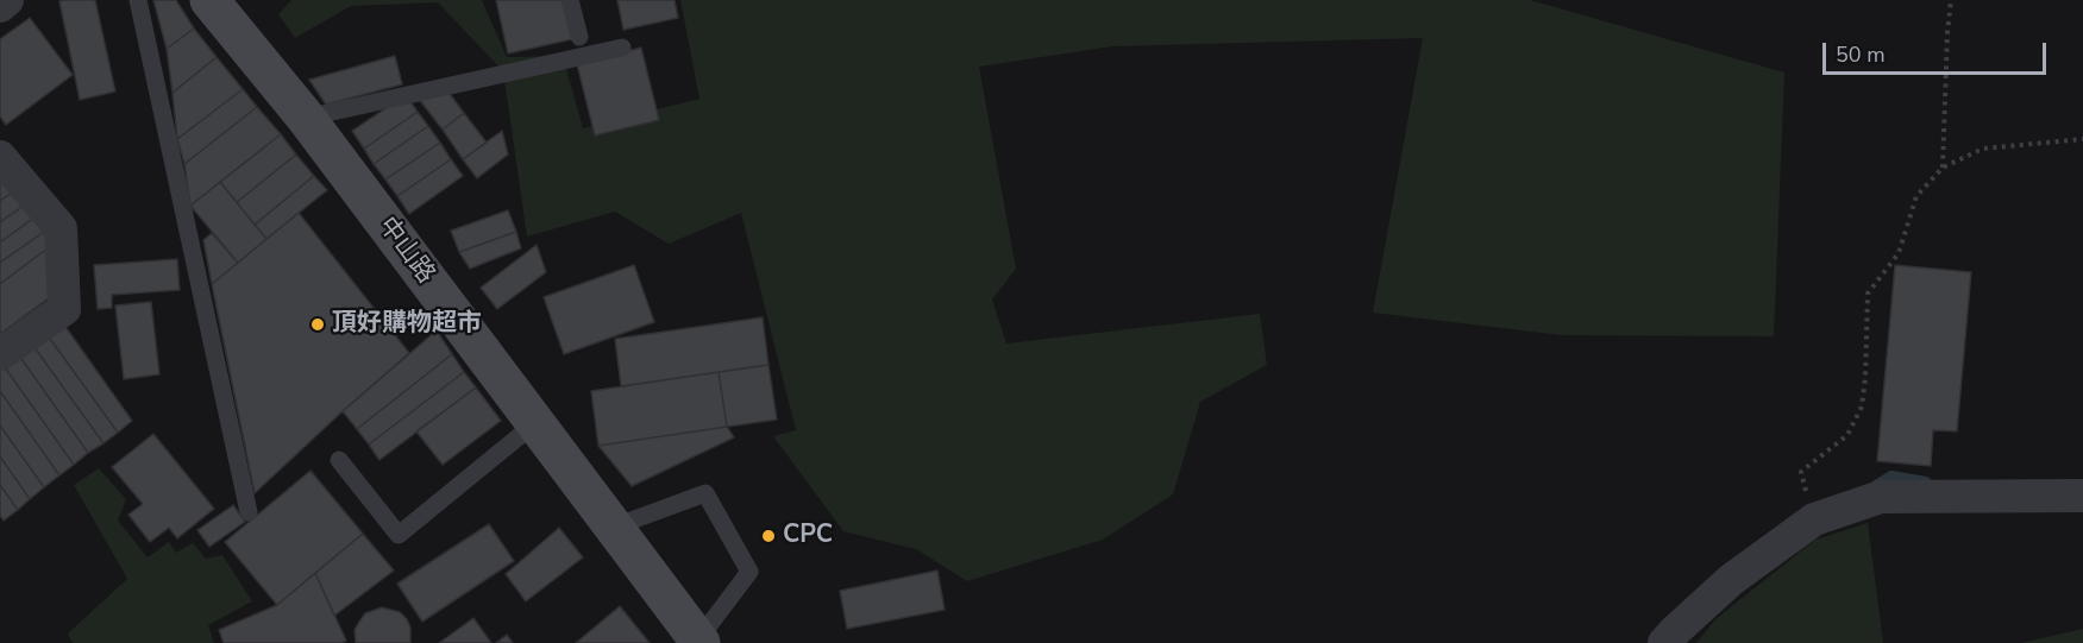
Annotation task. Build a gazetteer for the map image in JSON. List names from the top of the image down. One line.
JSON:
{"streets":{"main road":["中山路"]},"places":["頂好購物超市","CPC"],"scale_bar":"50 m"}
